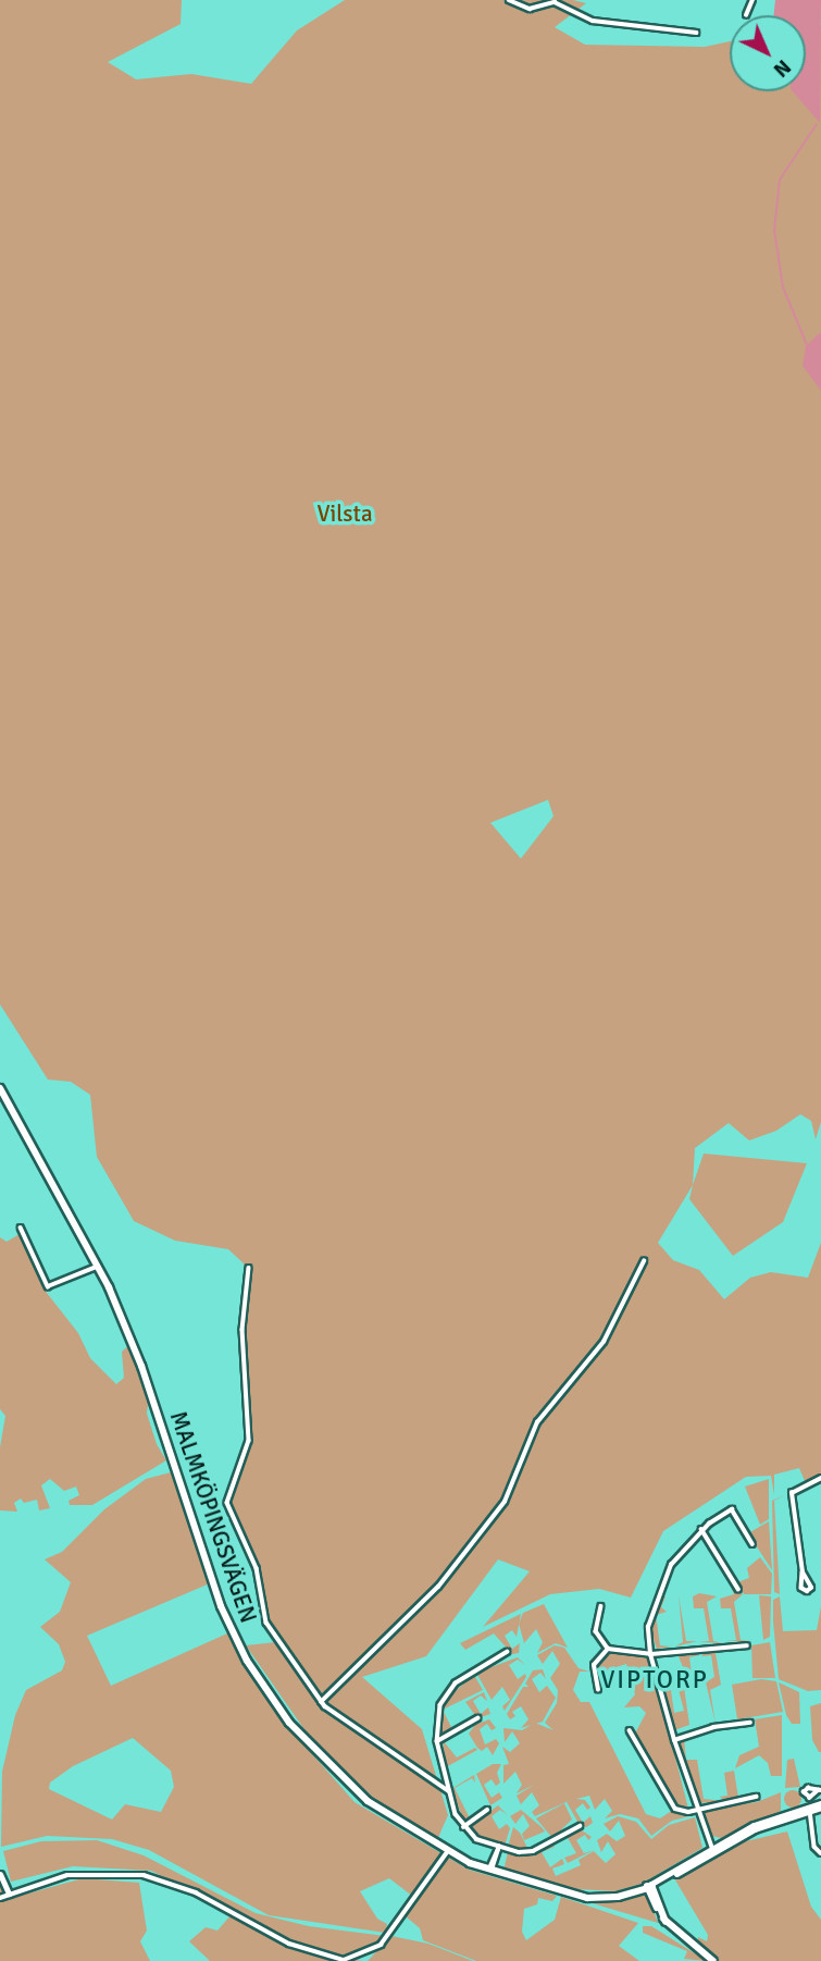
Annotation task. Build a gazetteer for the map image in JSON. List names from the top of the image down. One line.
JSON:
{"streets":{"main road":["MALMKÖPINGSVÄGEN"]},"districts":["VIPTORP"],"parks":["Vilsta"],"north":"bottom right"}
